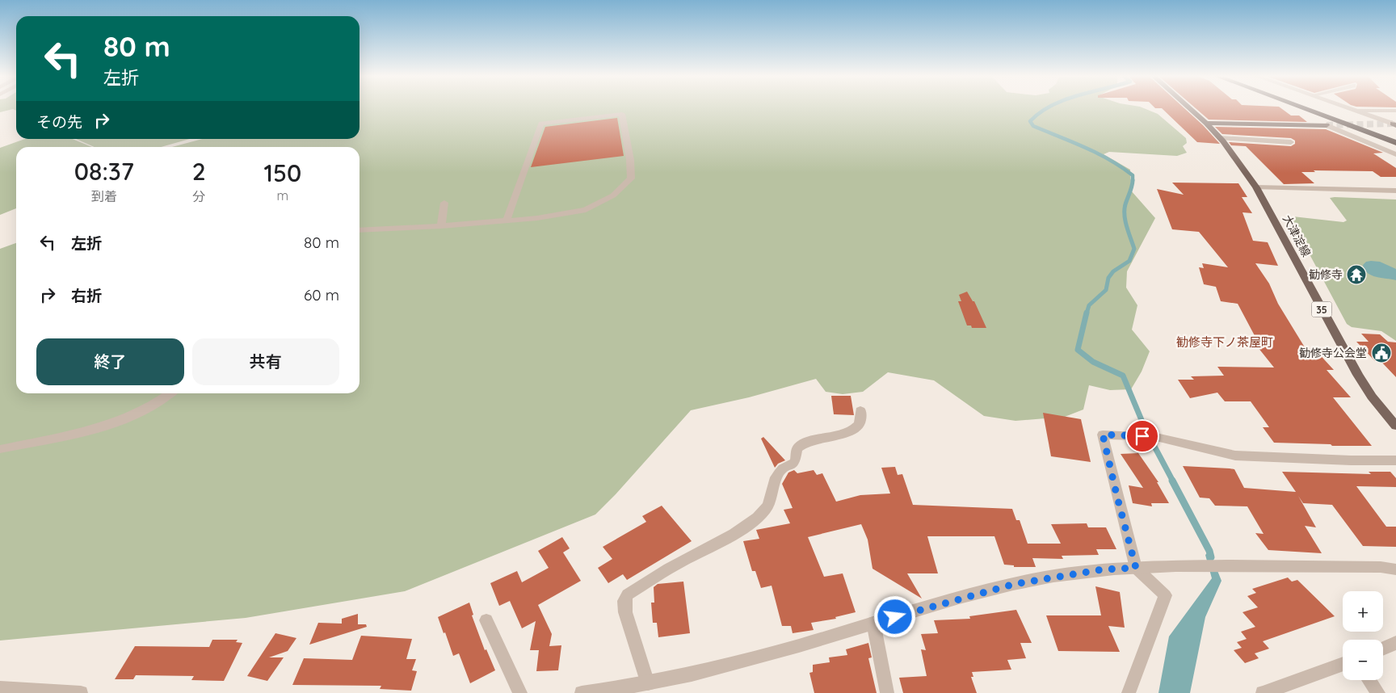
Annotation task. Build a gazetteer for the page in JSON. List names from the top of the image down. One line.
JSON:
{"streets":{"main road":["大津淀線","35"]},"districts":["勧修寺下ノ茶屋町"],"places":{"temple":["勧修寺"],"public building":["勧修寺公会堂"]},"page":{"turn":["80 m","左折"],"then":"その先","eta":["08:37","到着","2","分","150","m"],"list":[{"name":"左折","value":"80 m"},{"name":"右折","value":"60 m"}],"buttons":["終了","共有"],"map_buttons":["+","−"]}}
